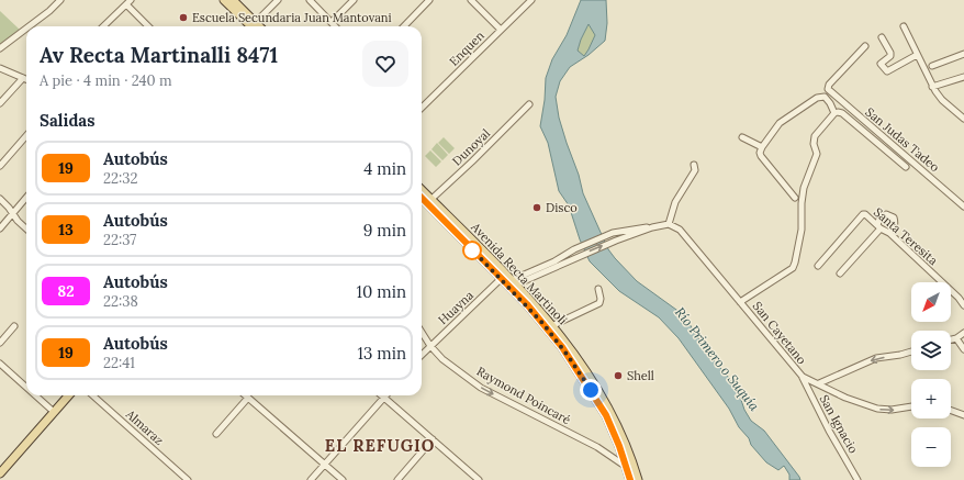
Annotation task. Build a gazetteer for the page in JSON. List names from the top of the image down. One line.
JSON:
{"streets":{"main road":["Avenida Recta Martinoli"],"street":["Enquen","San Judas Tadeo","Dunoyal","Santa Teresita","Huayna","San Cayetano","Raymond Poincaré","San Ignacio","Almaraz"]},"crossings":[["Dunoyal","Avenida Recta Martinoli"],["Avenida Recta Martinoli","Huayna"],["Avenida Recta Martinoli","Raymond Poincaré"],["Huayna","Raymond Poincaré"],["San Cayetano","San Ignacio"]],"one_way":["Raymond Poincaré"],"districts":["EL REFUGIO"],"water":["Río Primero o Suquía"],"places":["Escuela Secundaria Juan Mantovani","Disco","Shell"],"lines":["bus line 19"],"north":"bottom left","page":{"heading":[["Av Recta Martinalli 8471","A pie · 4 min · 240 m"],"Salidas"],"list":[{"mark":"19","name":"Autobús","note":"22:32","value":"4 min"},{"mark":"13","name":"Autobús","note":"22:37","value":"9 min"},{"mark":"82","name":"Autobús","note":"22:38","value":"10 min"},{"mark":"19","name":"Autobús","note":"22:41","value":"13 min"}],"map_buttons":["+","−"]}}
